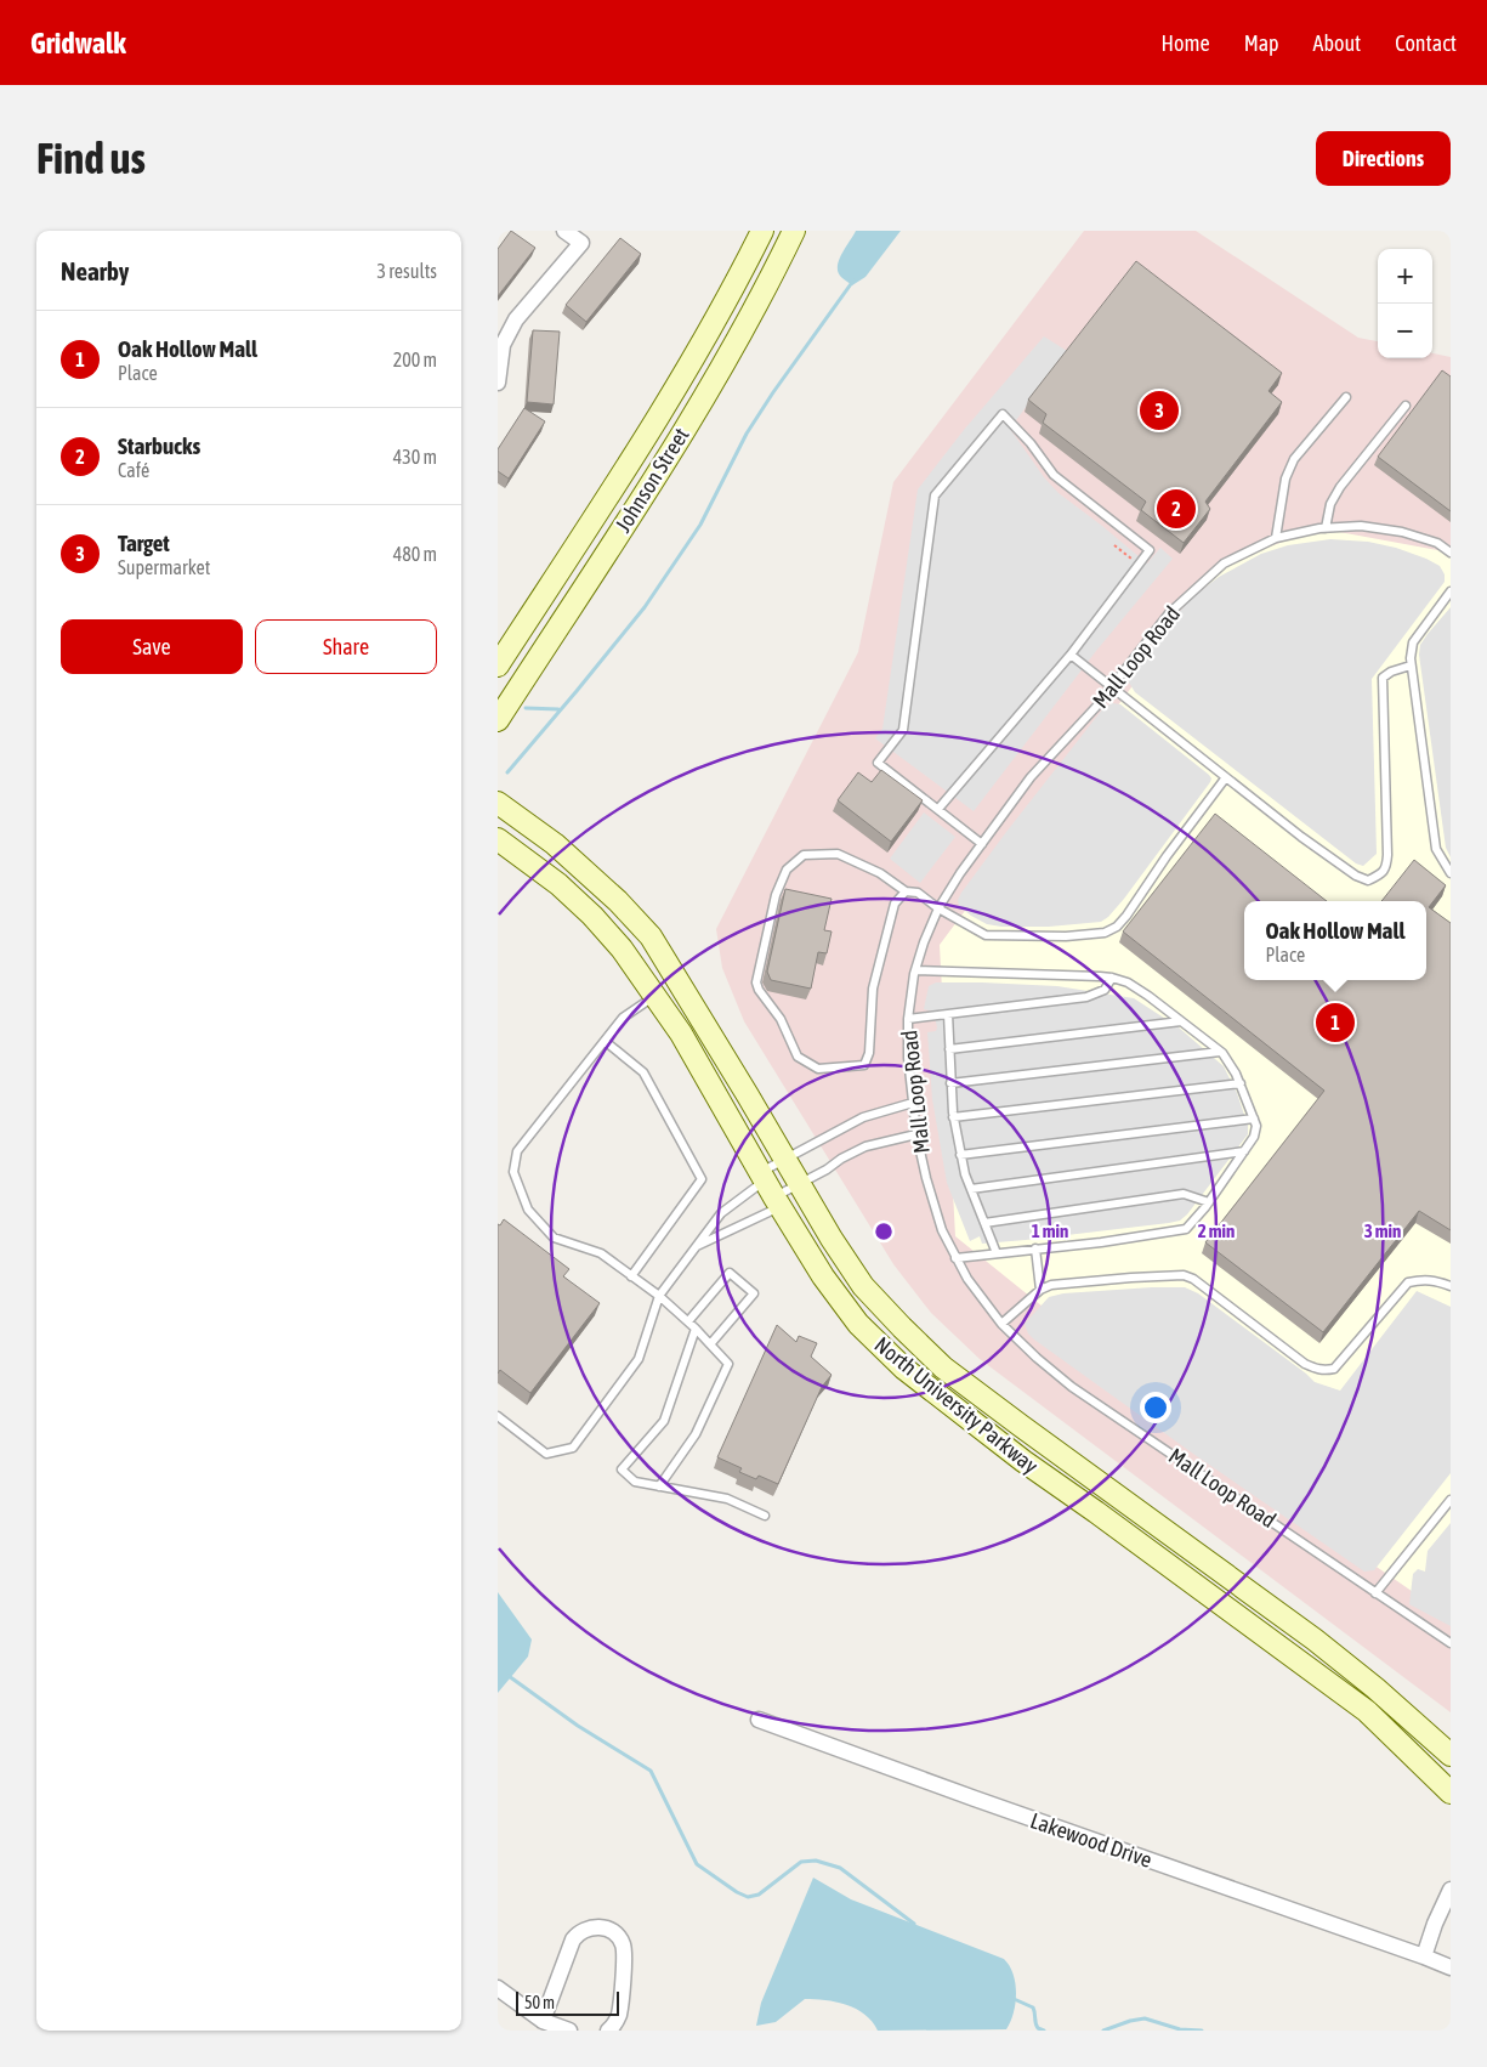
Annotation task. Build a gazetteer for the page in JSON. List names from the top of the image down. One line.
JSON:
{"streets":{"main road":["Johnson Street","North University Parkway"],"street":["Lakewood Drive"],"lane":["Mall Loop Road"]},"scale_bar":"50 m","page":{"header":"Gridwalk","nav":["Home","Map","About","Contact"],"buttons":["Directions",["Save","Share"]],"title":"Find us","heading":["Nearby","3 results"],"map_buttons":["+","−"],"list":[{"mark":"1","name":"Oak Hollow Mall","note":"Place","value":"200 m"},{"mark":"2","name":"Starbucks","note":"Café","value":"430 m"},{"mark":"3","name":"Target","note":"Supermarket","value":"480 m"}],"pins":["3","2","1"],"popup":["Oak Hollow Mall","Place"],"scale":"50 m"},"rings":["1 min","2 min","3 min"]}
